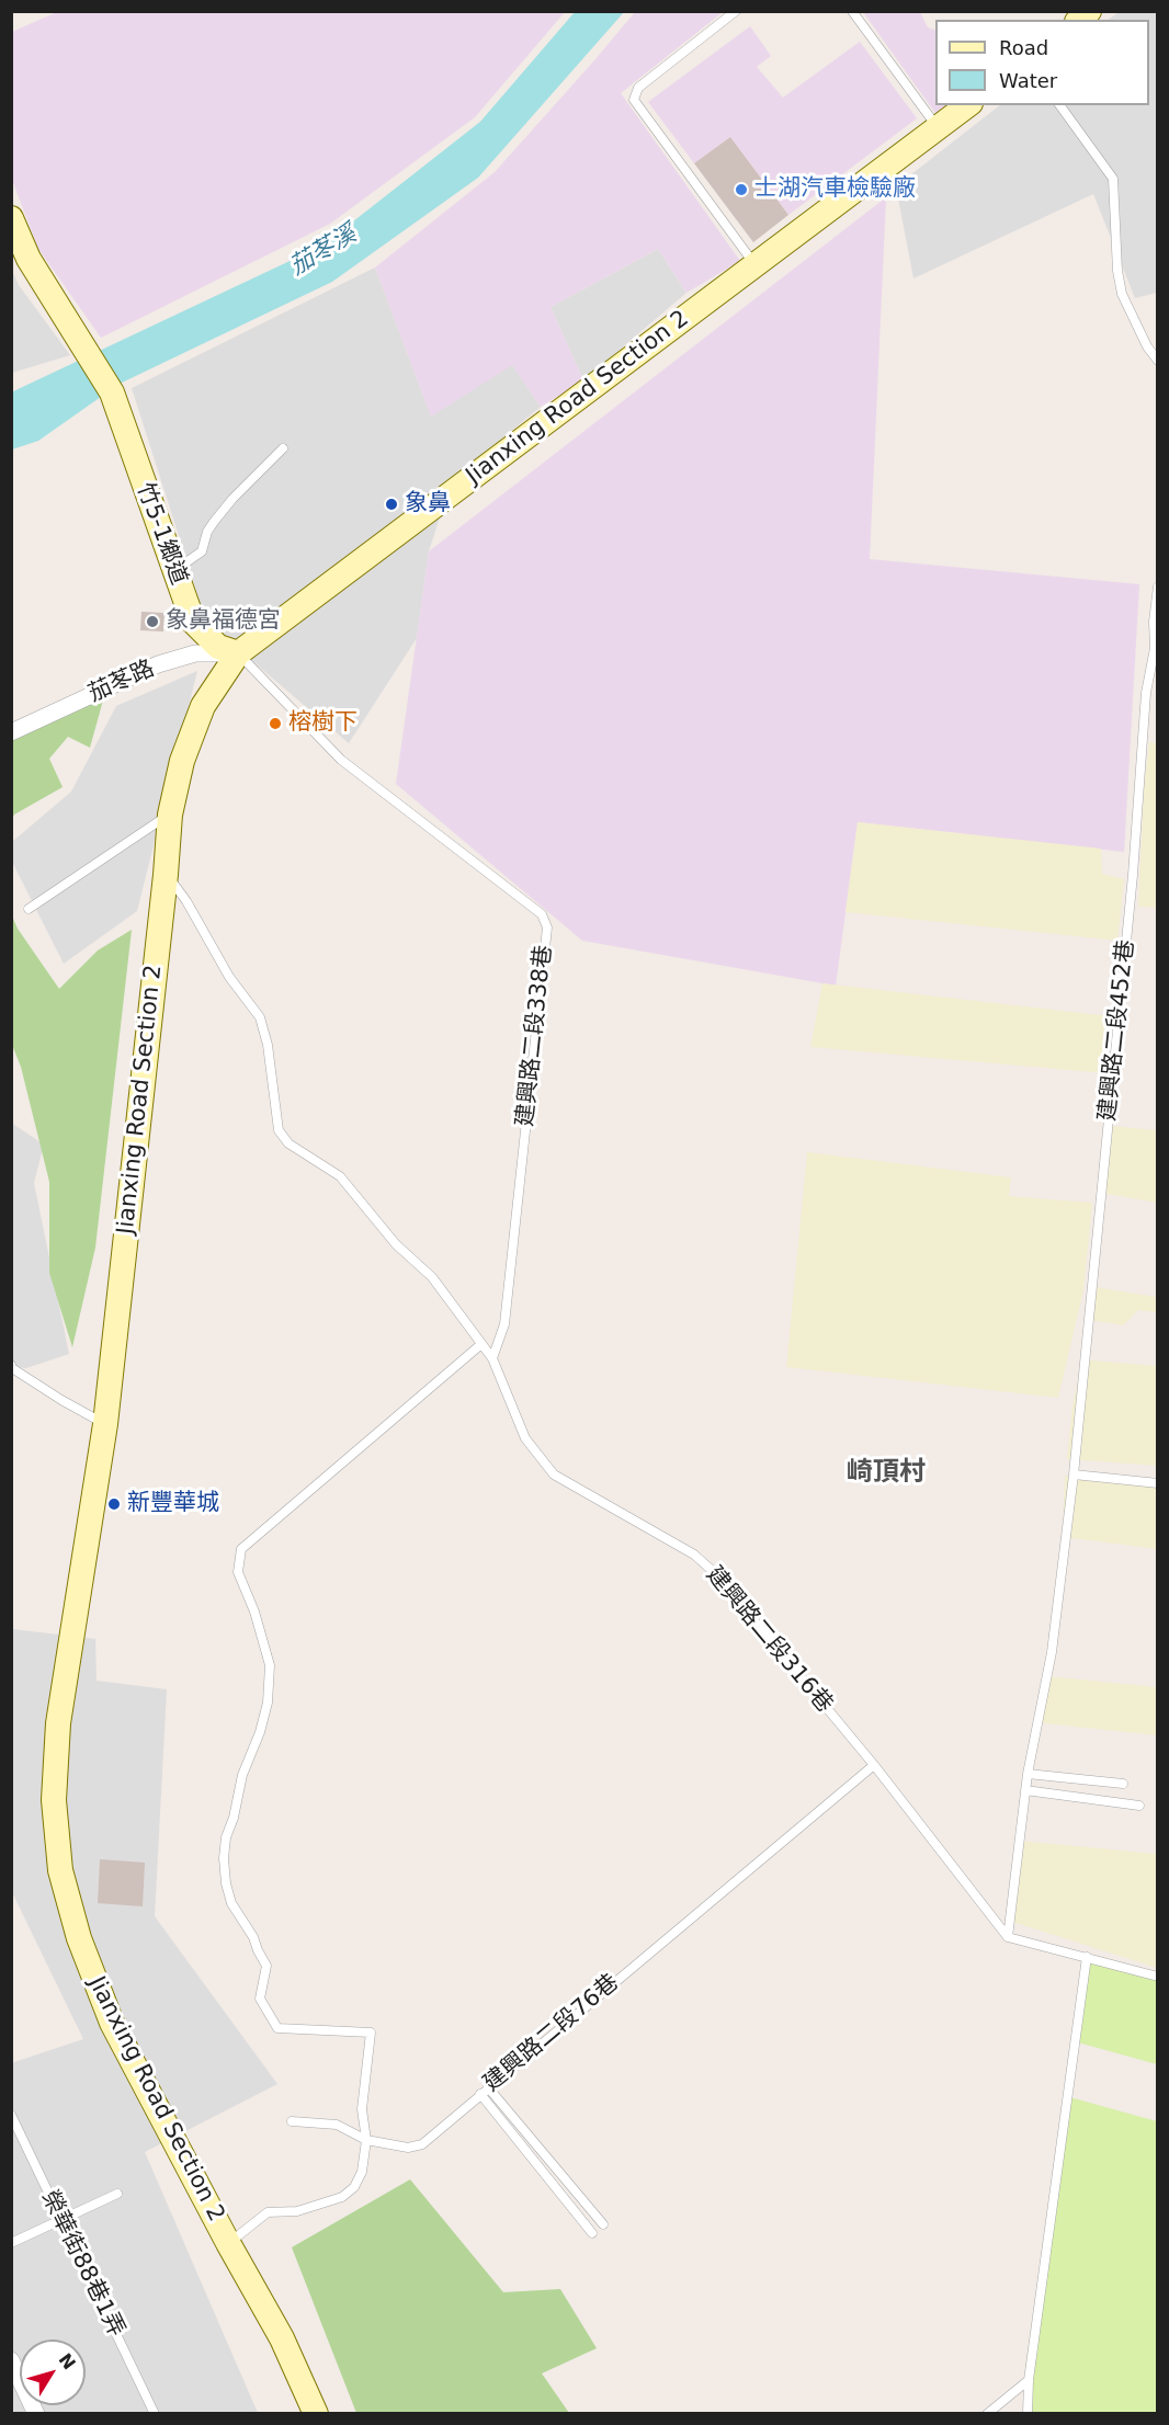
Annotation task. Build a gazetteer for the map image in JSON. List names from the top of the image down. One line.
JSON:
{"streets":{"street":["Jianxing Road Section 2","竹5-1鄉道","茄苳路"],"lane":["建興路二段452巷","建興路二段338巷","建興路二段316巷","建興路二段76巷","榮華街88巷1弄"]},"crossings":[["Jianxing Road Section 2","竹5-1鄉道"],["Jianxing Road Section 2","茄苳路"],["Jianxing Road Section 2","建興路二段338巷"],["Jianxing Road Section 2","建興路二段316巷"],["竹5-1鄉道","茄苳路"],["竹5-1鄉道","建興路二段338巷"],["茄苳路","建興路二段338巷"],["建興路二段452巷","建興路二段316巷"],["建興路二段338巷","建興路二段316巷"],["建興路二段316巷","建興路二段76巷"]],"districts":["崎頂村"],"water":["茄苳溪"],"places":["士湖汽車檢驗廠","象鼻","象鼻福德宮","榕樹下","新豐華城"],"legend":["Road","Water"],"north":"top right"}
